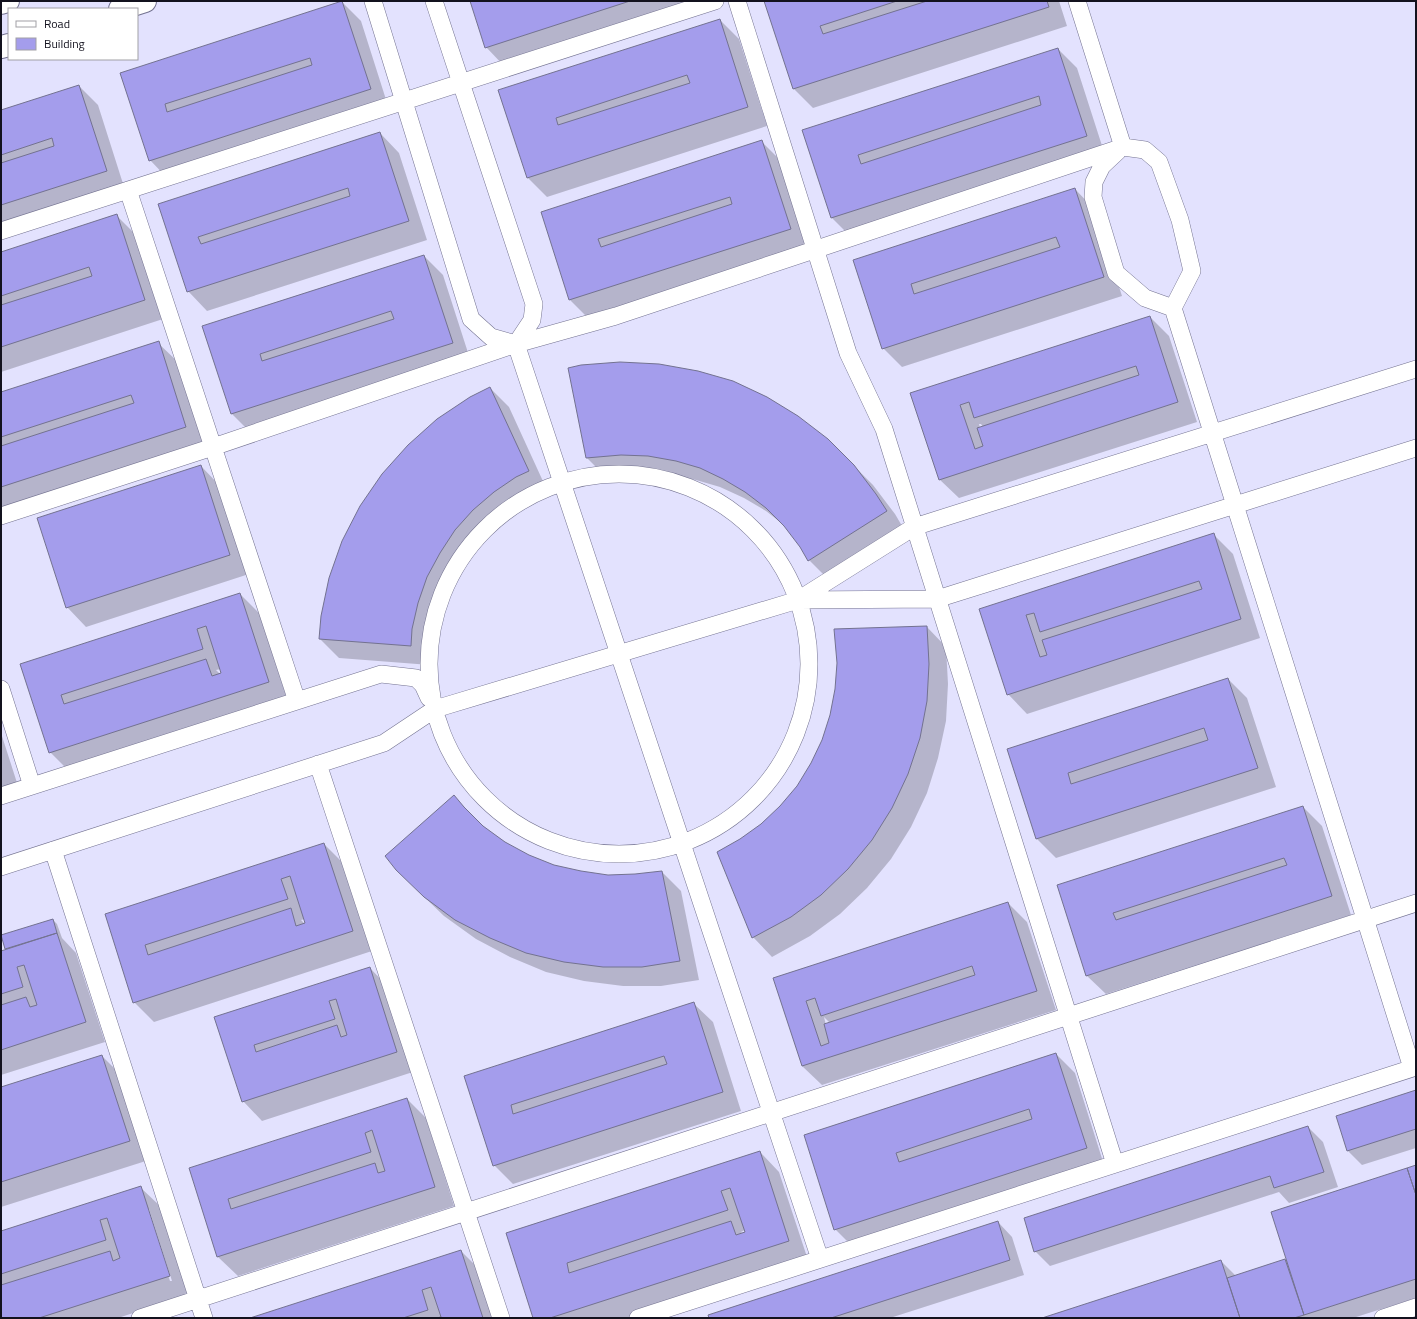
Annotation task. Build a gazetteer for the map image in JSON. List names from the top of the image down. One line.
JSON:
{"legend":["Road","Building"]}
